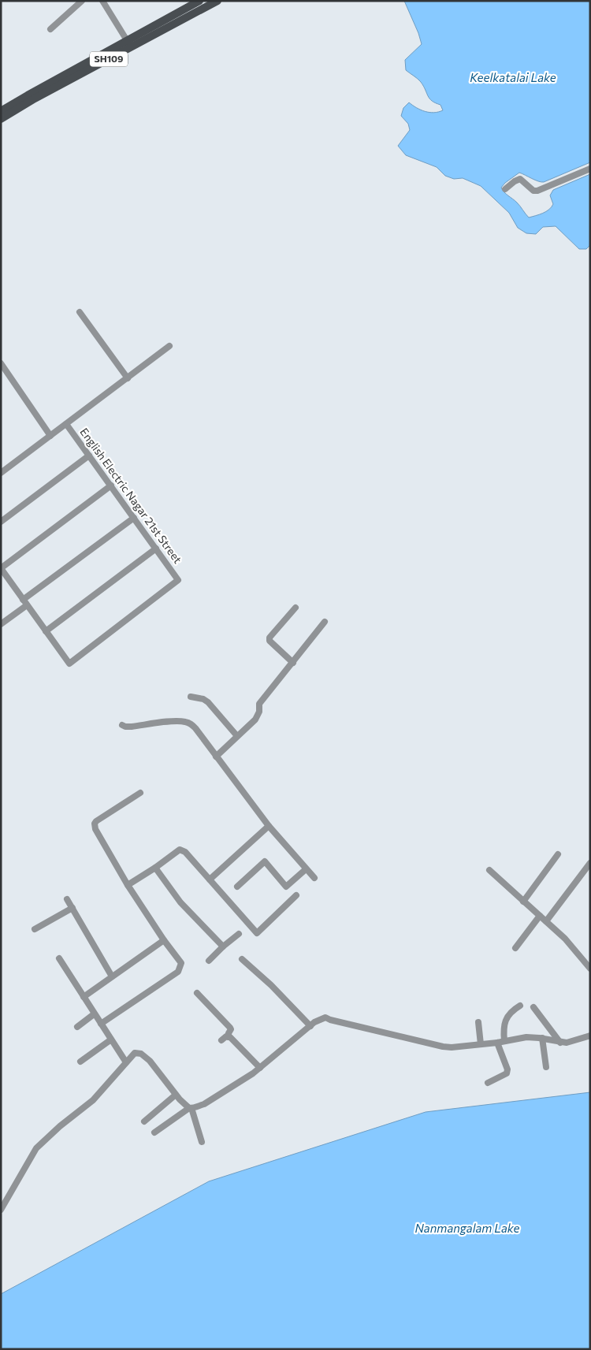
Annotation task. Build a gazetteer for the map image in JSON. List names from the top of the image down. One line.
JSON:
{"streets":{"main road":["SH109"],"street":["English Electric Nagar 21st Street"]},"water":["Keelkatalai Lake","Nanmangalam Lake"]}
